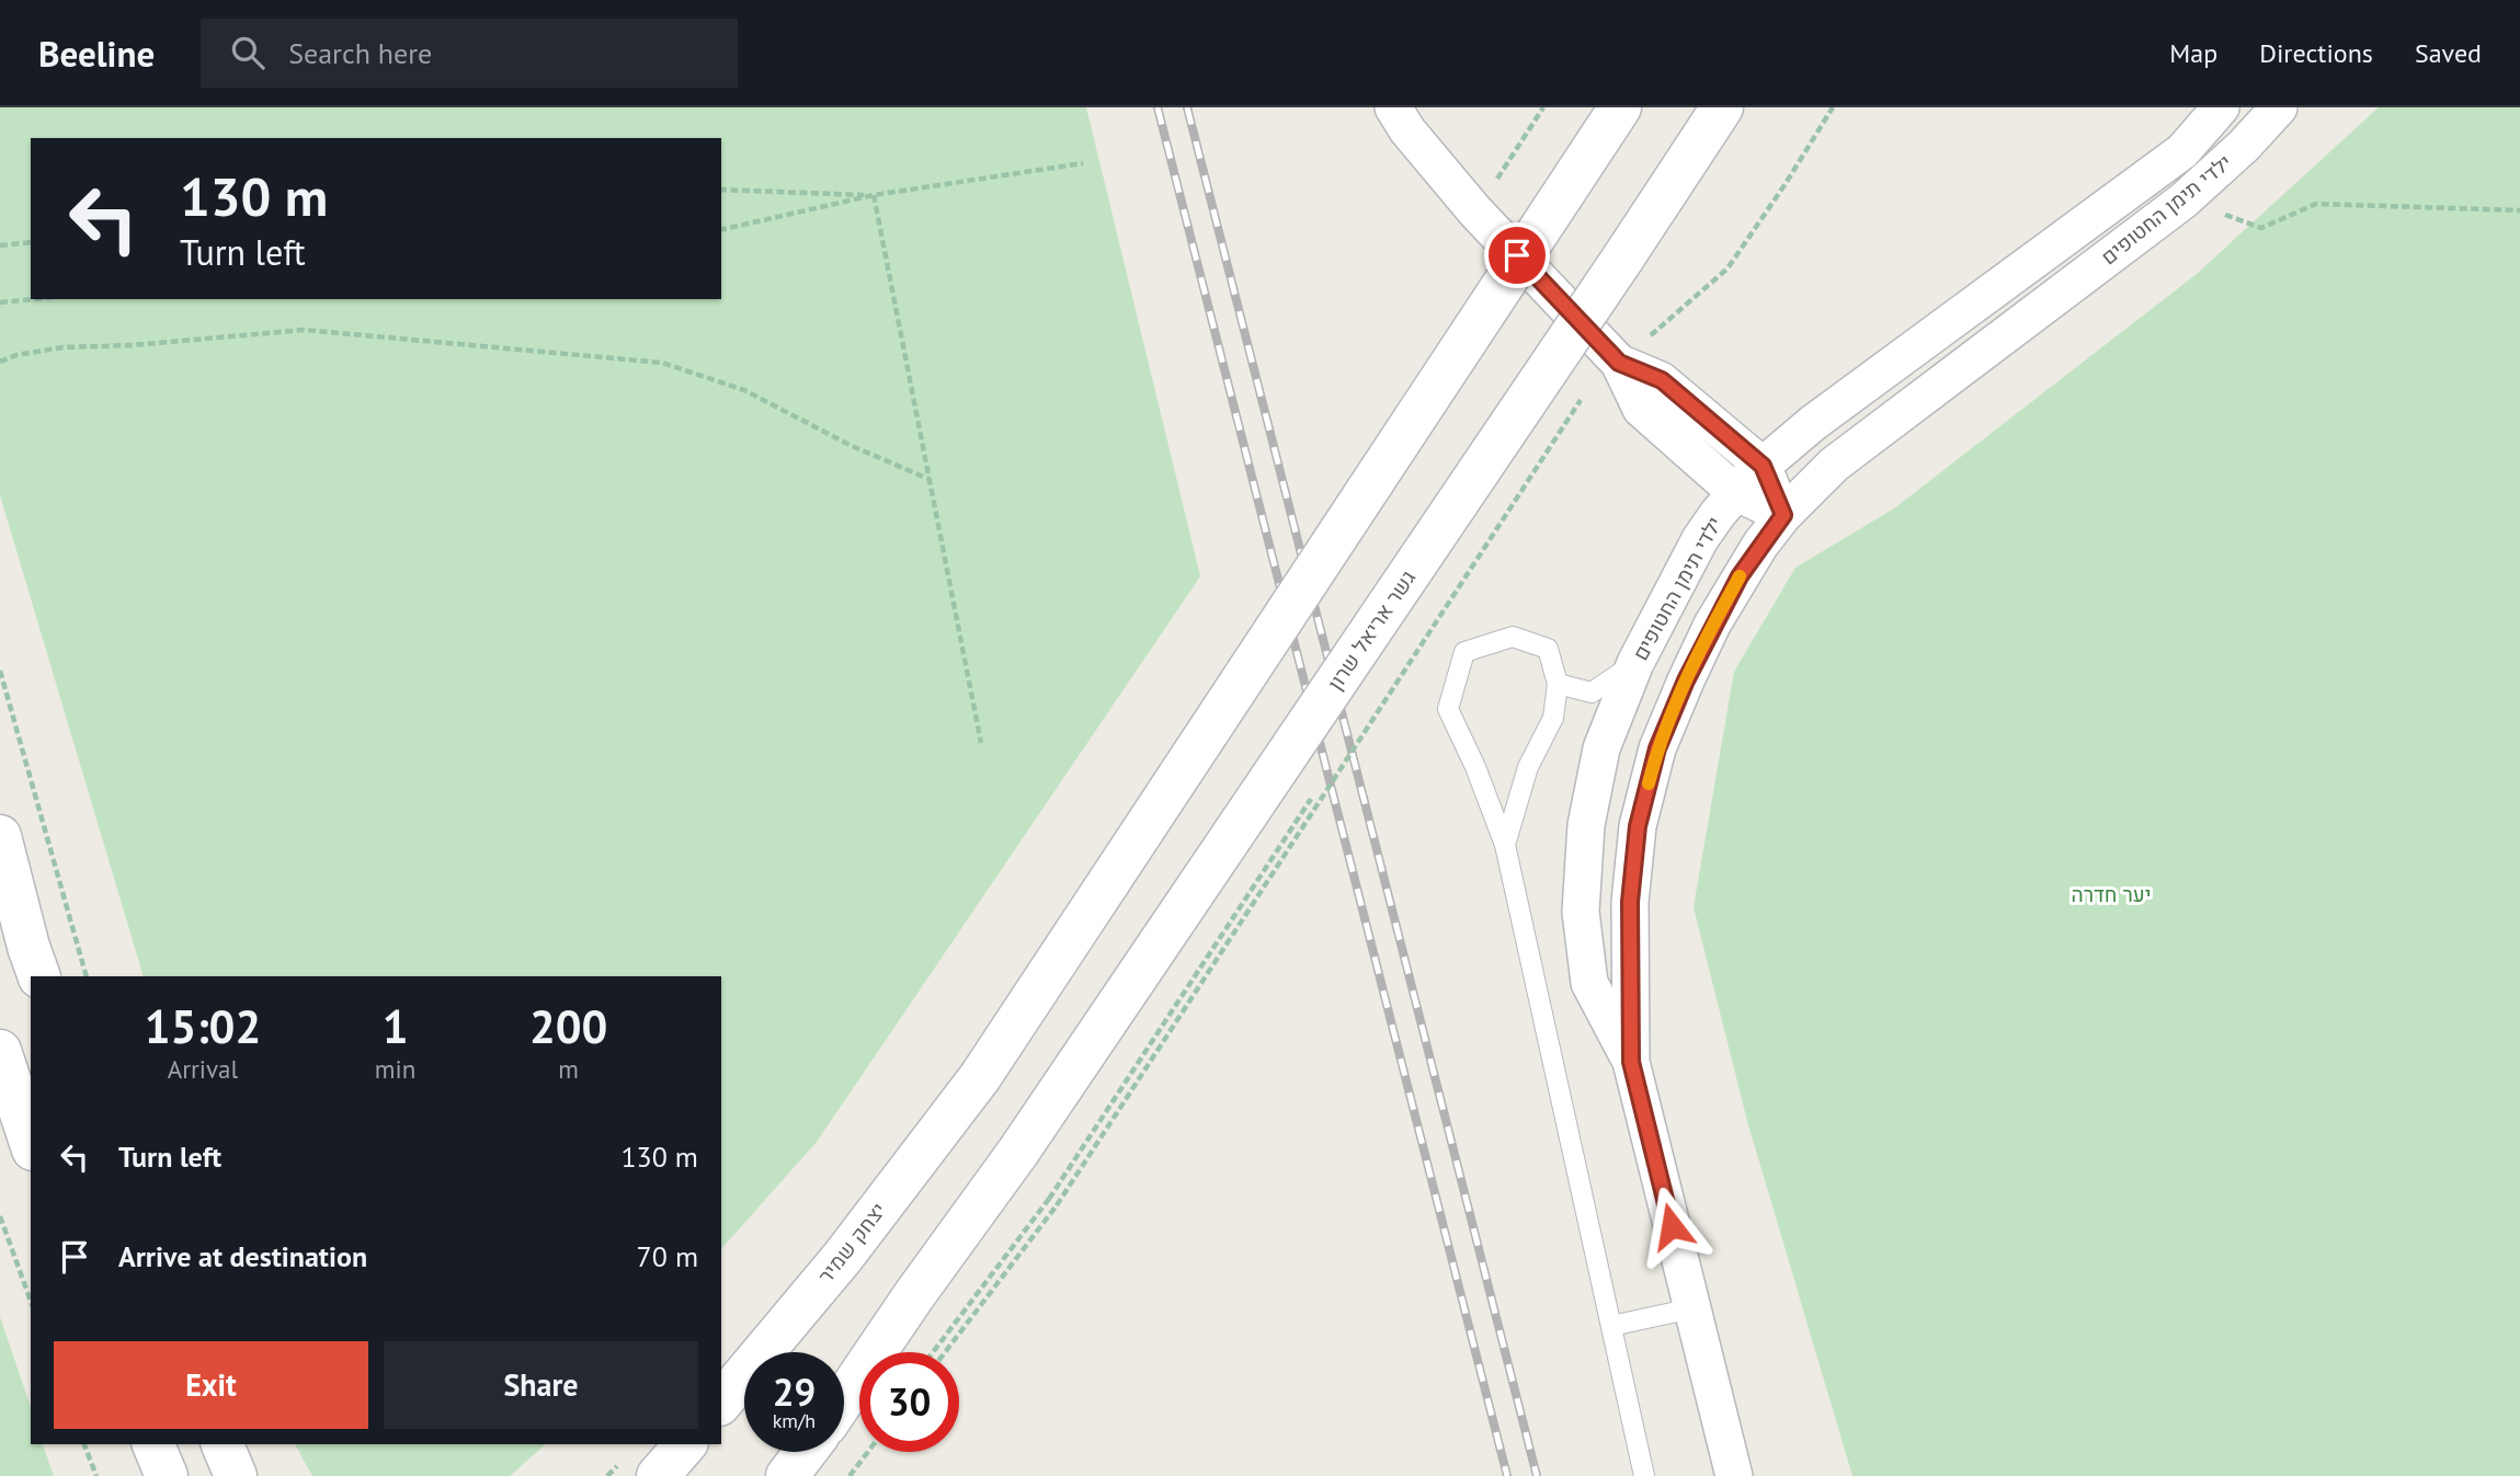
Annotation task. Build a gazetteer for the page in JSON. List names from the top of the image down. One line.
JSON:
{"streets":{"main road":["גשר אריאל שרון","יצחק שמיר"],"street":["ילדי תימן החטופים"]},"parks":["יער חדרה"],"page":{"header":"Beeline","search":"Search here","nav":["Map","Directions","Saved"],"turn":["130 m","Turn left"],"eta":["15:02","Arrival","1","min","200","m"],"list":[{"name":"Turn left","value":"130 m"},{"name":"Arrive at destination","value":"70 m"}],"buttons":["Exit","Share"],"speed":"29 km/h","limit":"30"}}
